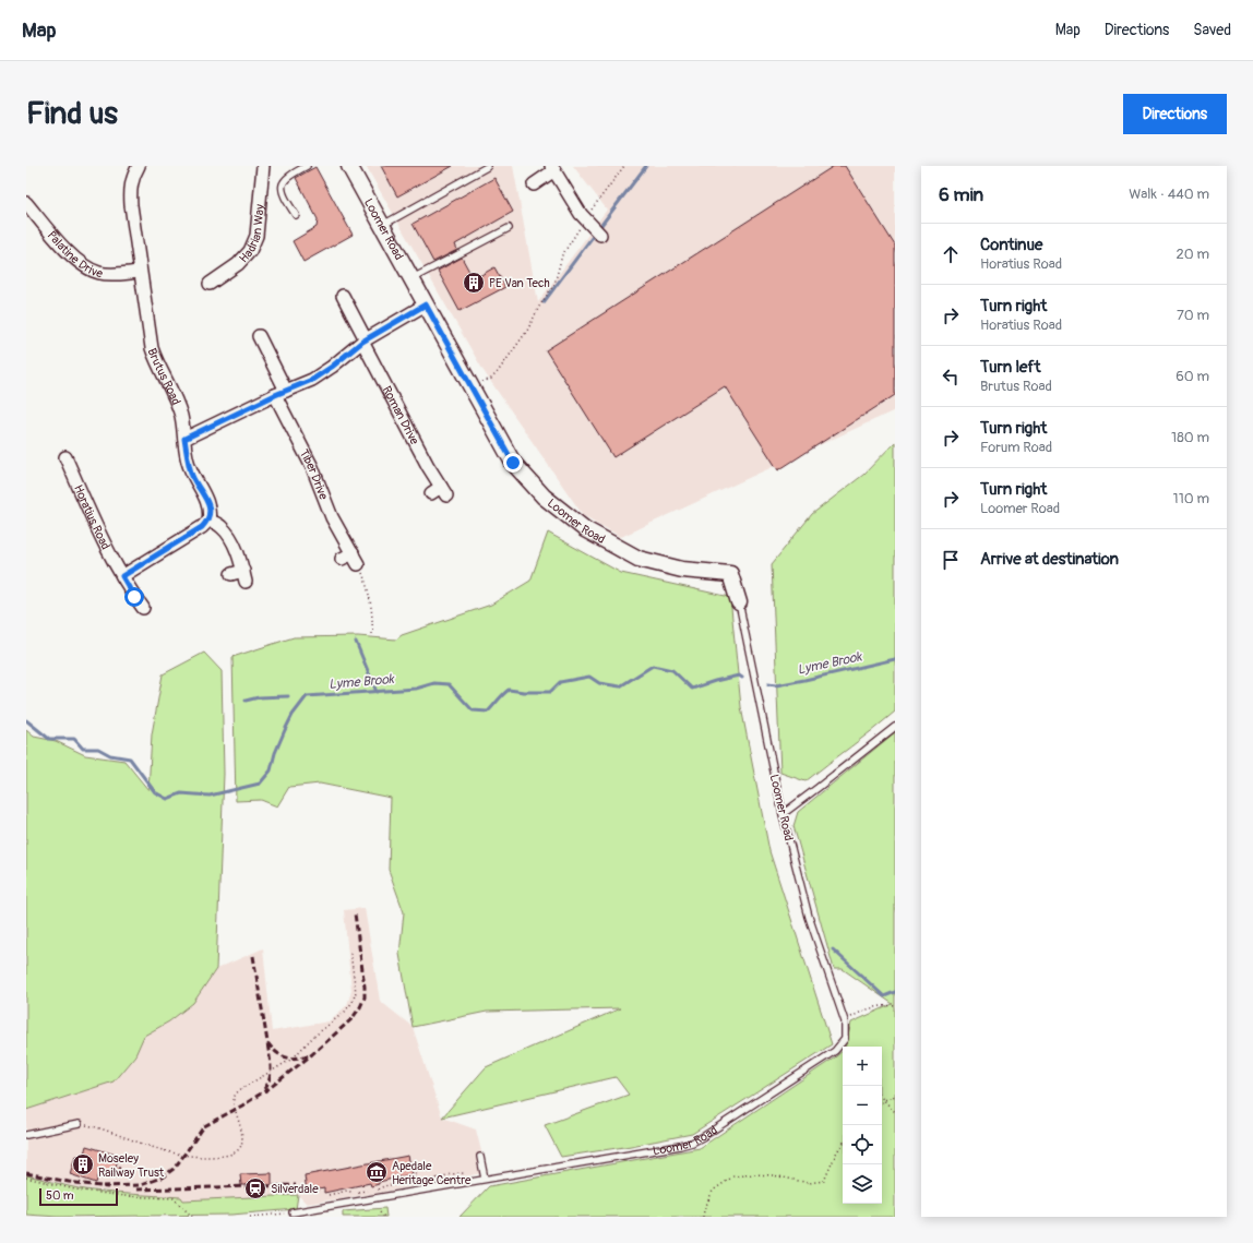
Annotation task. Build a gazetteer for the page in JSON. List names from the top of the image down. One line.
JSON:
{"streets":{"street":["Loomer Road","Hadrian Way","Palatine Drive","Brutus Road","Roman Drive","Tiber Drive","Horatius Road"]},"crossings":[["Palatine Drive","Brutus Road"]],"water":["Lyme Brook"],"places":{"building":["PE Van Tech","Moseley Railway Trust"],"museum":["Apedale Heritage Centre"],"station":["Silverdale"]},"scale_bar":"50 m","page":{"header":"Map","nav":["Map","Directions","Saved"],"buttons":"Directions","title":"Find us","heading":["6 min","Walk · 440 m"],"list":[["Continue","Horatius Road","20 m"],["Turn right","Horatius Road","70 m"],["Turn left","Brutus Road","60 m"],["Turn right","Forum Road","180 m"],["Turn right","Loomer Road","110 m"],"Arrive at destination"],"map_buttons":["+","−"],"scale":"50 m"}}
